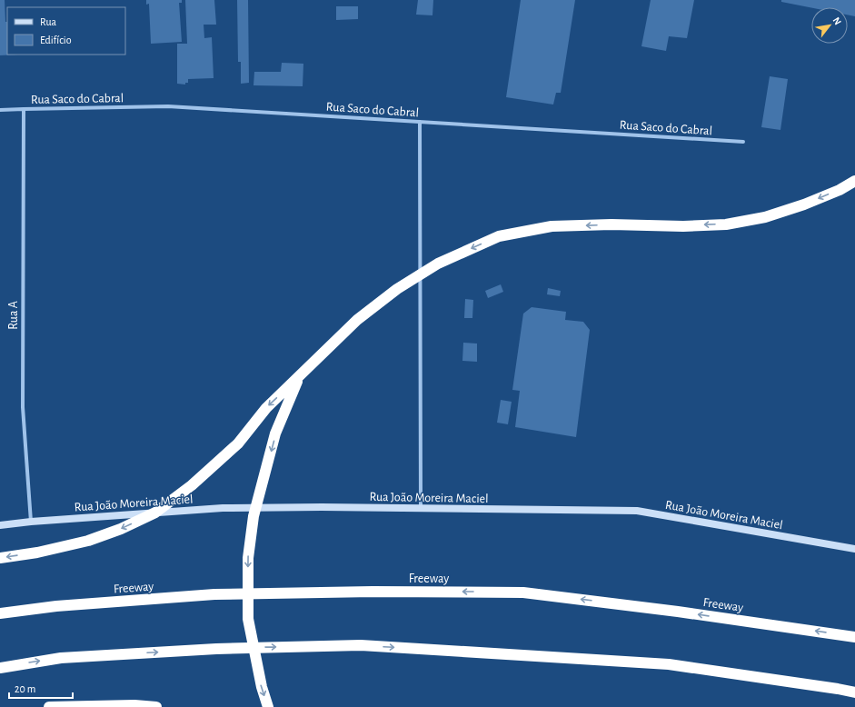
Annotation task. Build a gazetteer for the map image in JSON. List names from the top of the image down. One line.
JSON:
{"streets":{"highway":["Freeway"],"street":["Rua Saco do Cabral","Rua A","Rua João Moreira Maciel"]},"crossings":[["Rua Saco do Cabral","Rua A"],["Rua A","Rua João Moreira Maciel"]],"legend":["Rua","Edifício"],"scale_bar":"20 m","north":"top right"}
